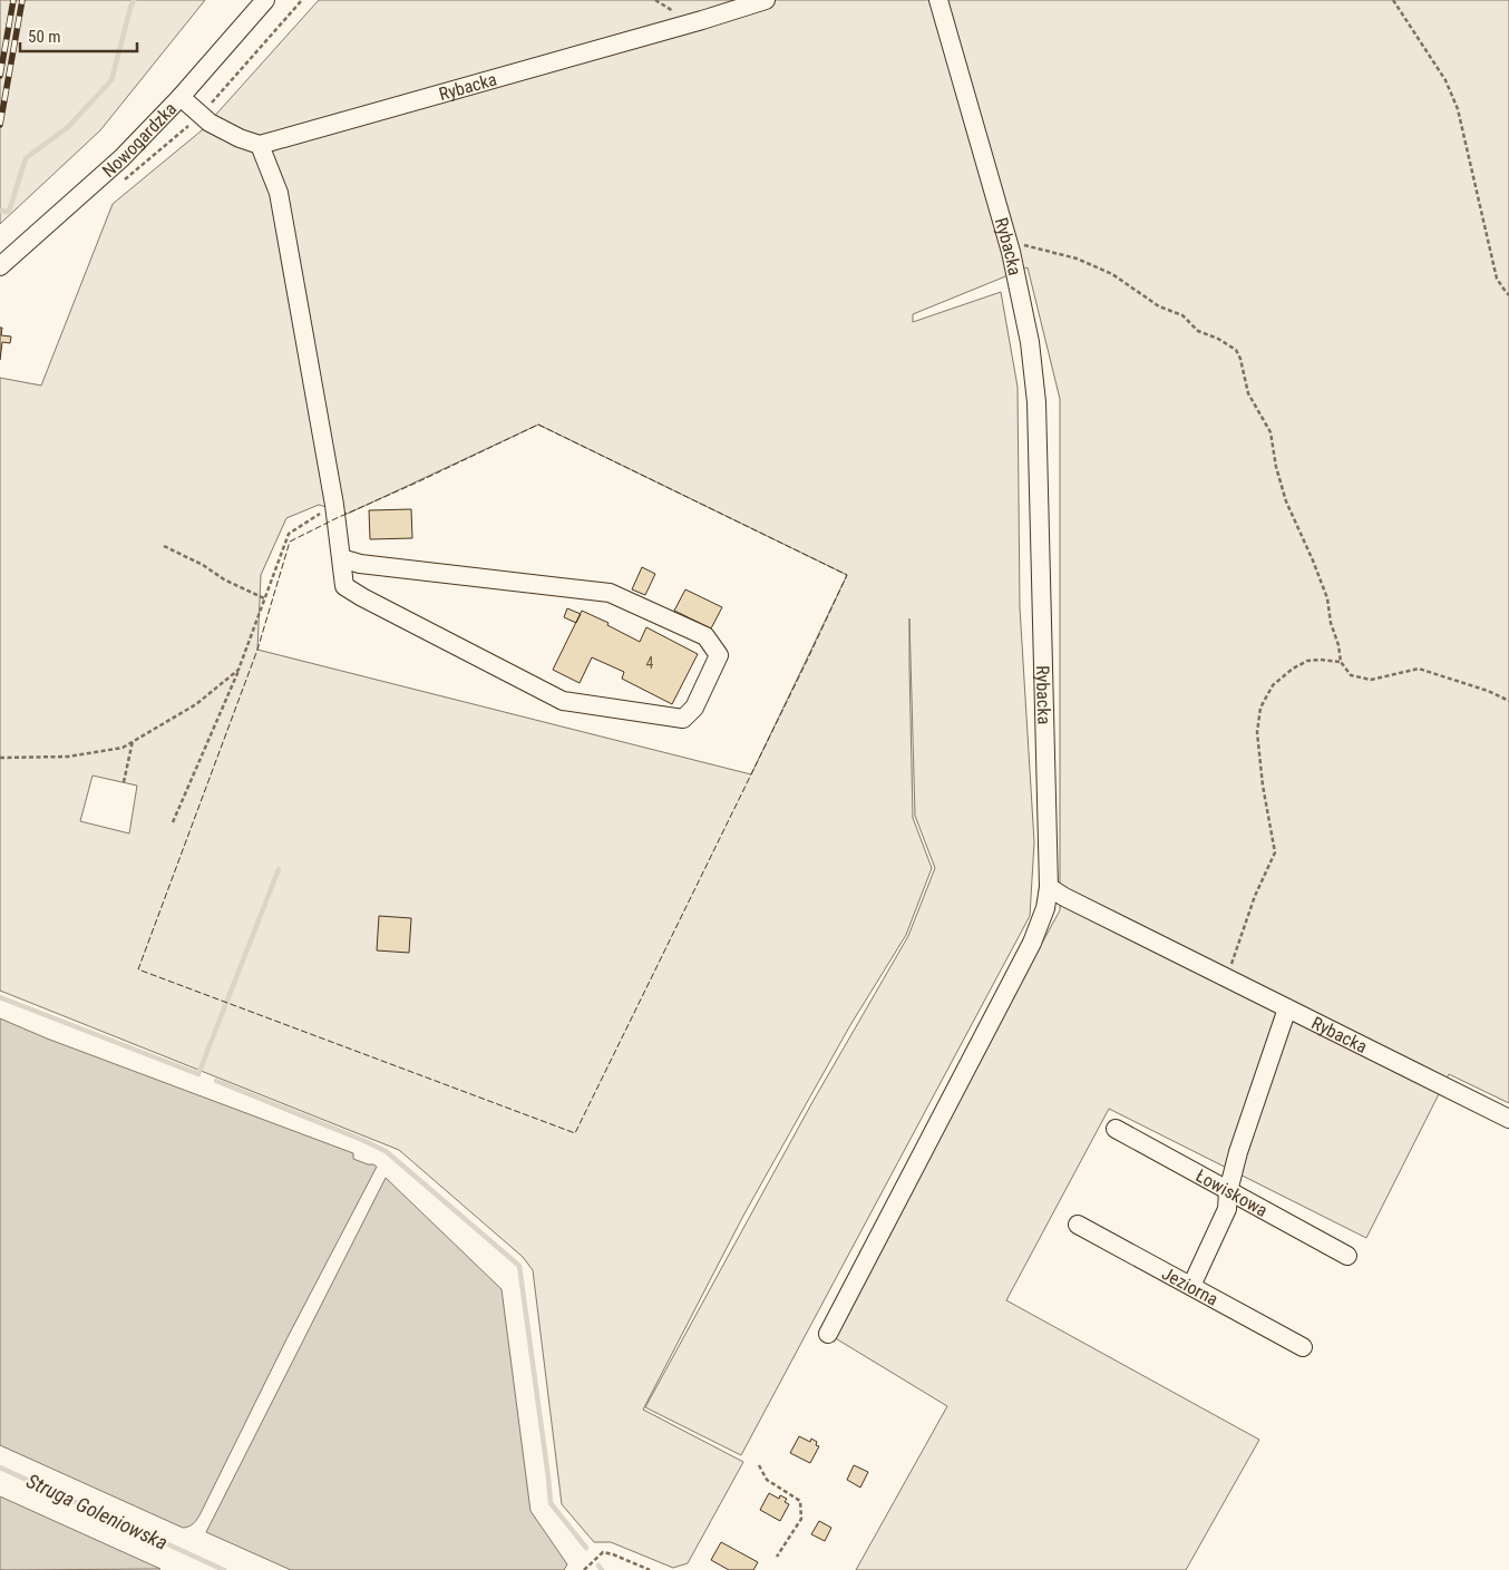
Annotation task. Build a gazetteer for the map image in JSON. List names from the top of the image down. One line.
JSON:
{"streets":{"street":["Rybacka","Nowogardzka","Łowiskowa","Jeziorna"]},"water":["Struga Goleniowska"],"house_numbers":["4"],"scale_bar":"50 m"}
